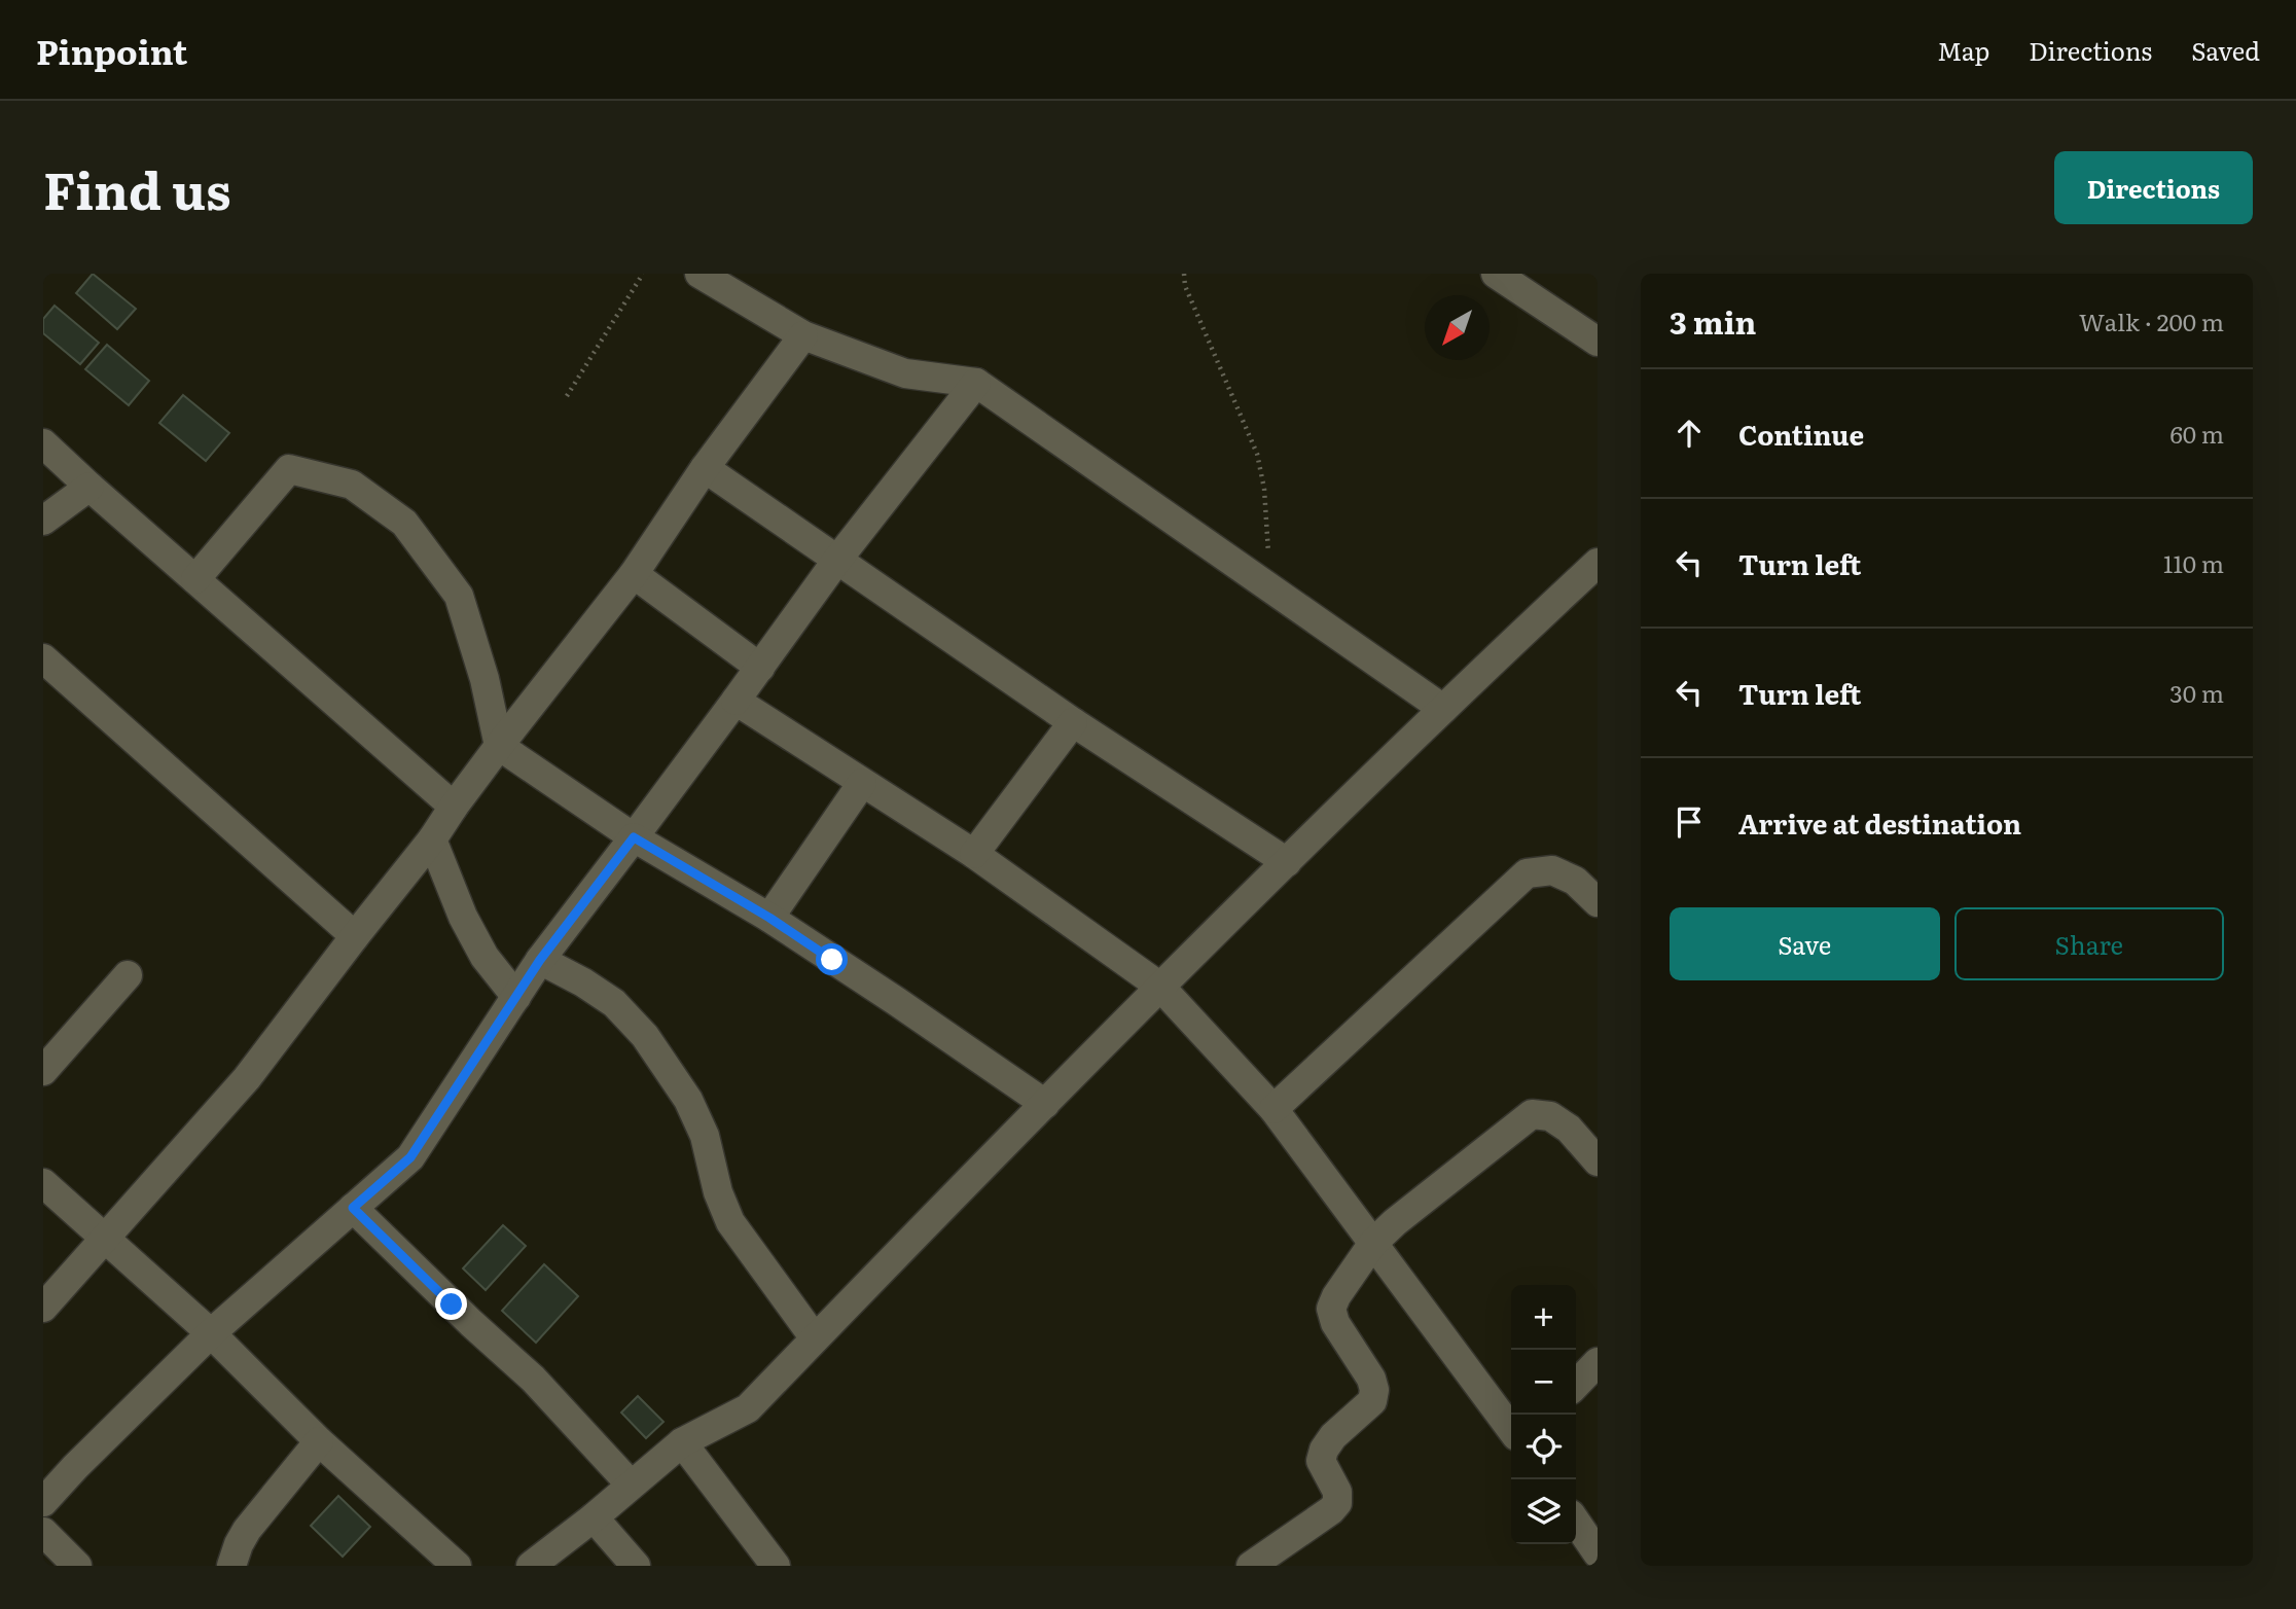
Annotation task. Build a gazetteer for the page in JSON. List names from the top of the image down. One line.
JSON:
{"north":"bottom left","page":{"header":"Pinpoint","nav":["Map","Directions","Saved"],"title":"Find us","buttons":["Directions",["Save","Share"]],"heading":["3 min","Walk · 200 m"],"list":[["Continue","60 m"],["Turn left","110 m"],["Turn left","30 m"],"Arrive at destination"],"map_buttons":["+","−"]}}
